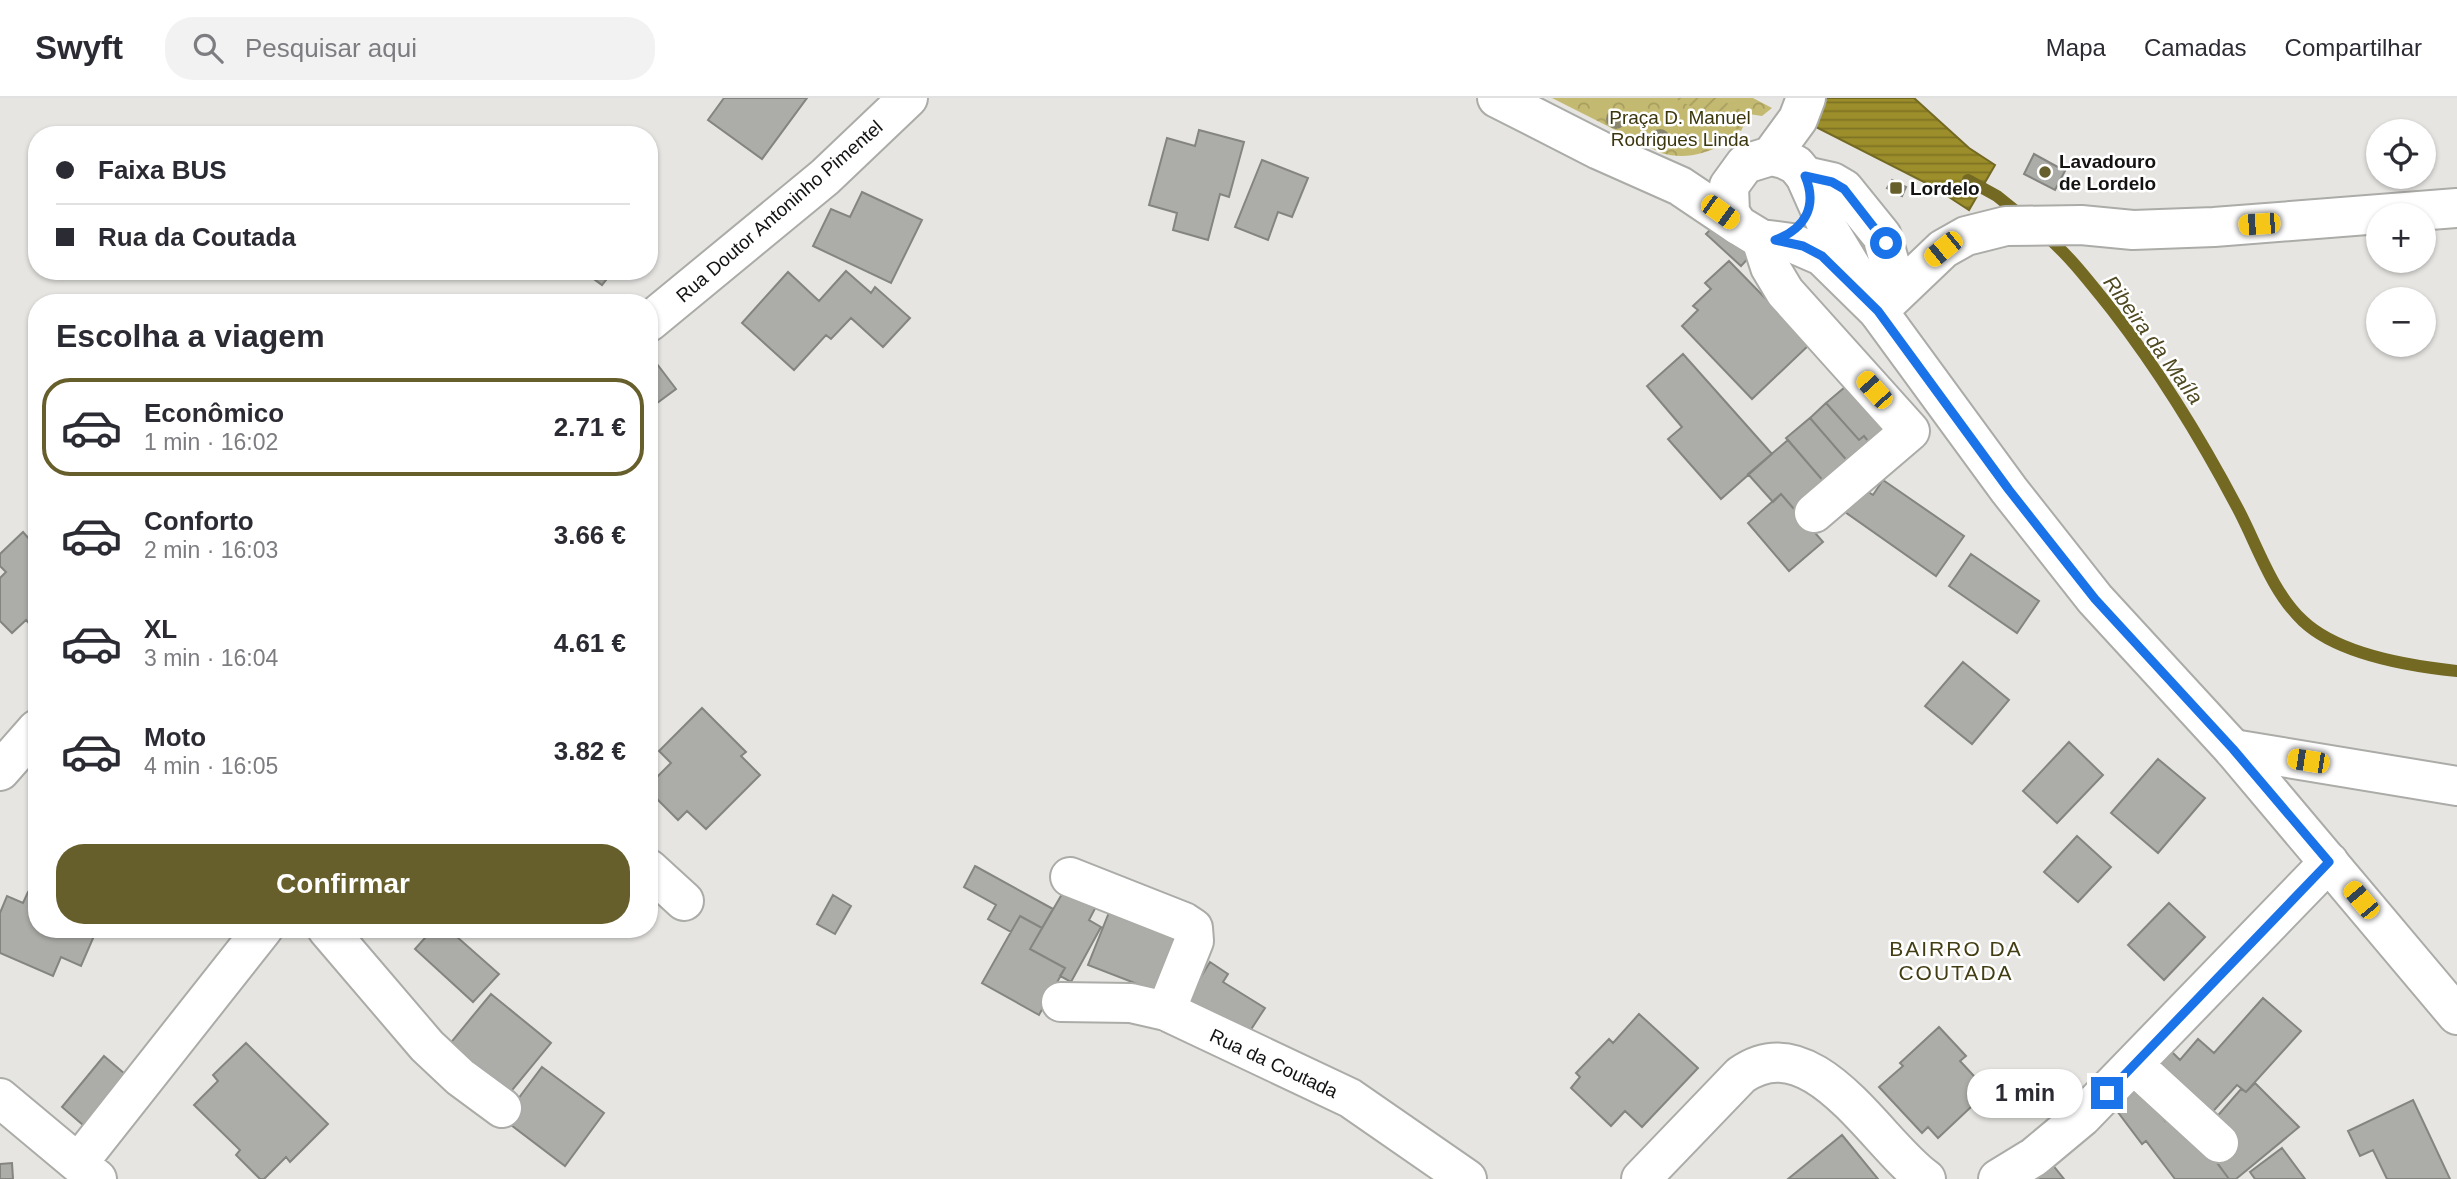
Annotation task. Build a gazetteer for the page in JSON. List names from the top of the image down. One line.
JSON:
{"streets":{"street":["Rua Doutor Antoninho Pimentel","Rua da Coutada"]},"districts":["BAIRRO DA COUTADA"],"water":["Ribeira da Maíla"],"parks":["Praça D. Manuel Rodrigues Linda"],"places":{"other":["Lavadouro de Lordelo"],"transit":["Lordelo"]},"page":{"header":"Swyft","search":"Pesquisar aqui","nav":["Mapa","Camadas","Compartilhar"],"map_buttons":["+","−"],"banner":["Faixa BUS","Rua da Coutada"],"heading":"Escolha a viagem","list":[{"name":"Econômico","note":"1 min · 16:02","value":"2.71 €"},{"name":"Conforto","note":"2 min · 16:03","value":"3.66 €"},{"name":"XL","note":"3 min · 16:04","value":"4.61 €"},{"name":"Moto","note":"4 min · 16:05","value":"3.82 €"}],"buttons":"Confirmar","bubble":"1 min"}}
